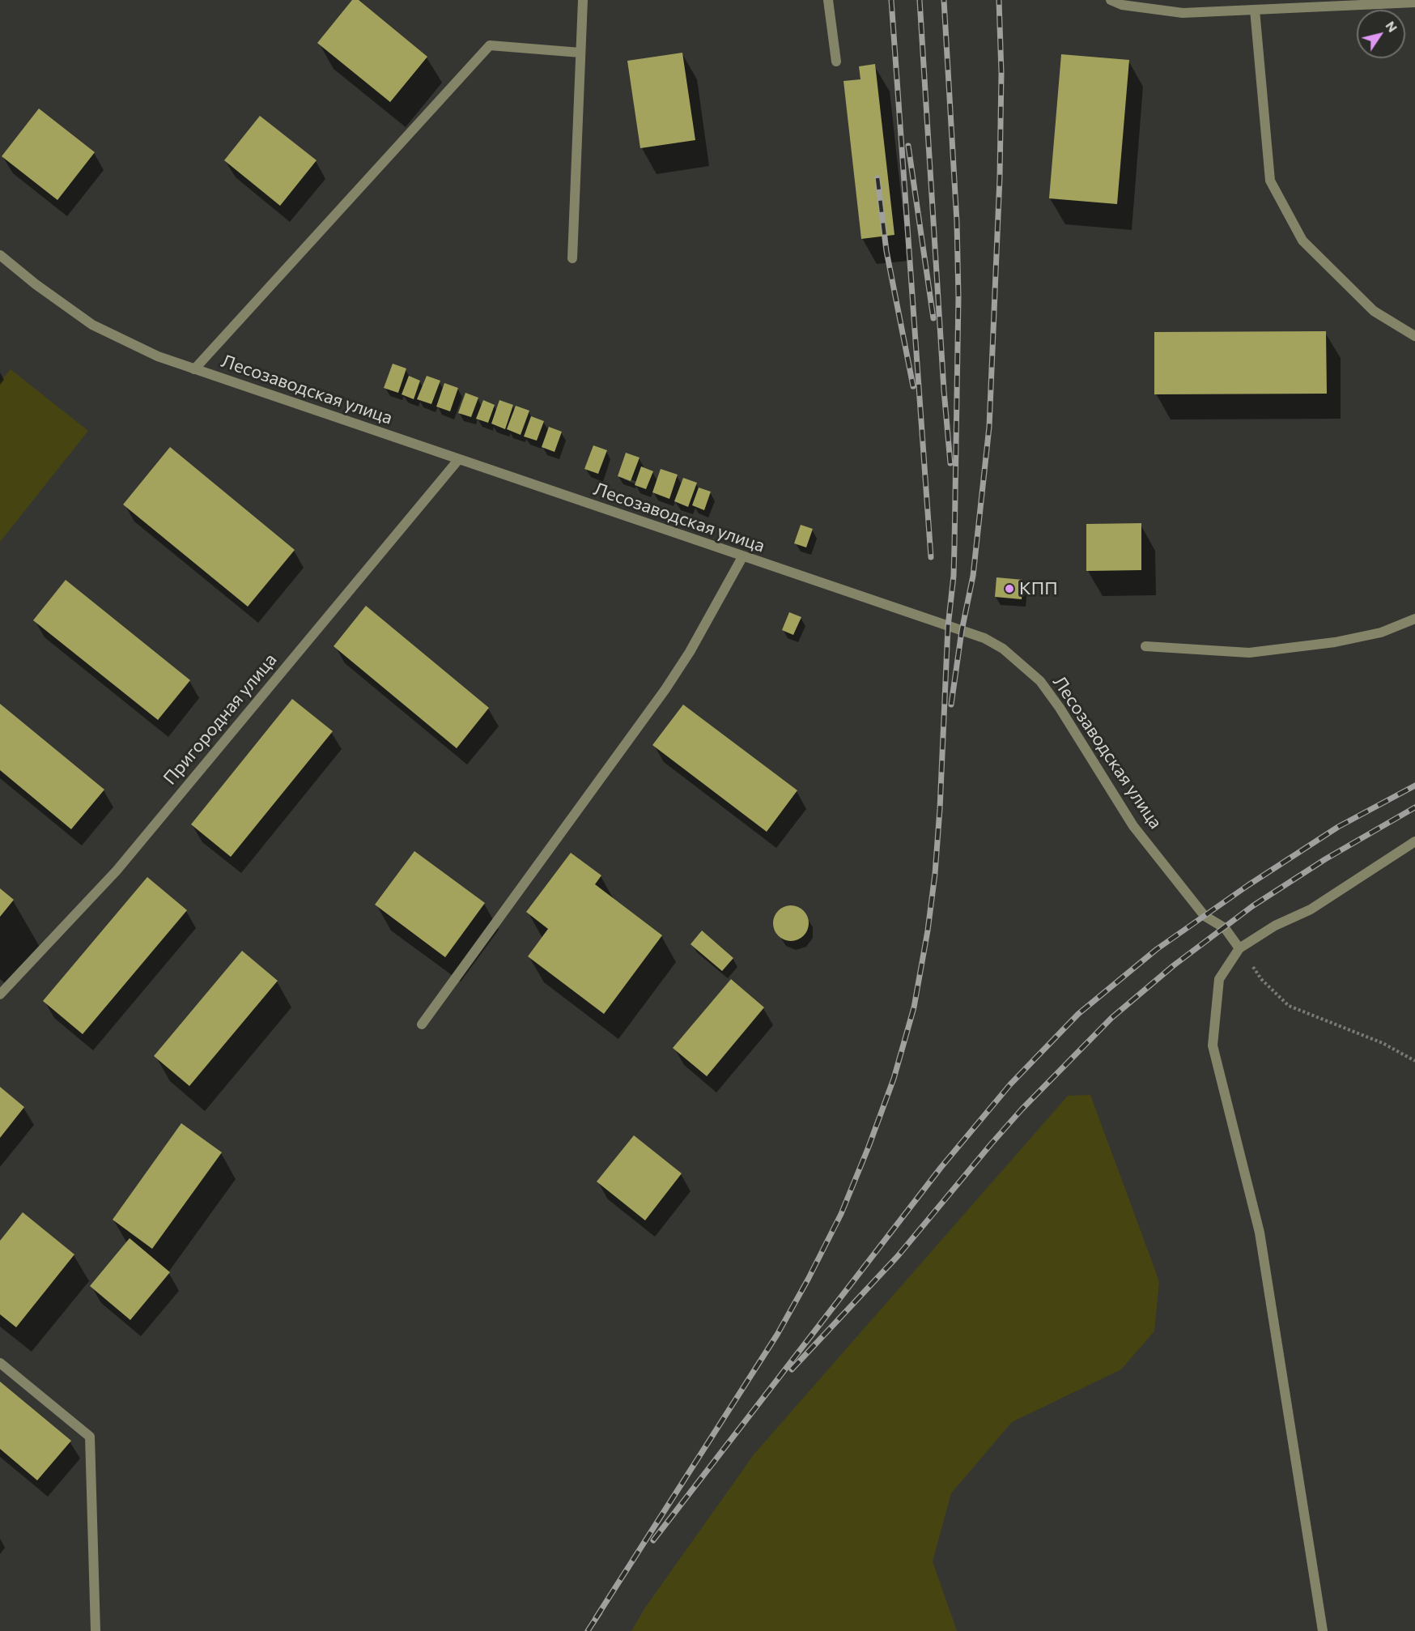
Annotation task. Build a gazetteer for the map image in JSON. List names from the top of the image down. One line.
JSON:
{"streets":{"street":["Лесозаводская улица","Пригородная улица"]},"crossings":[["Лесозаводская улица","Пригородная улица"]],"places":["КПП"],"north":"top right"}
